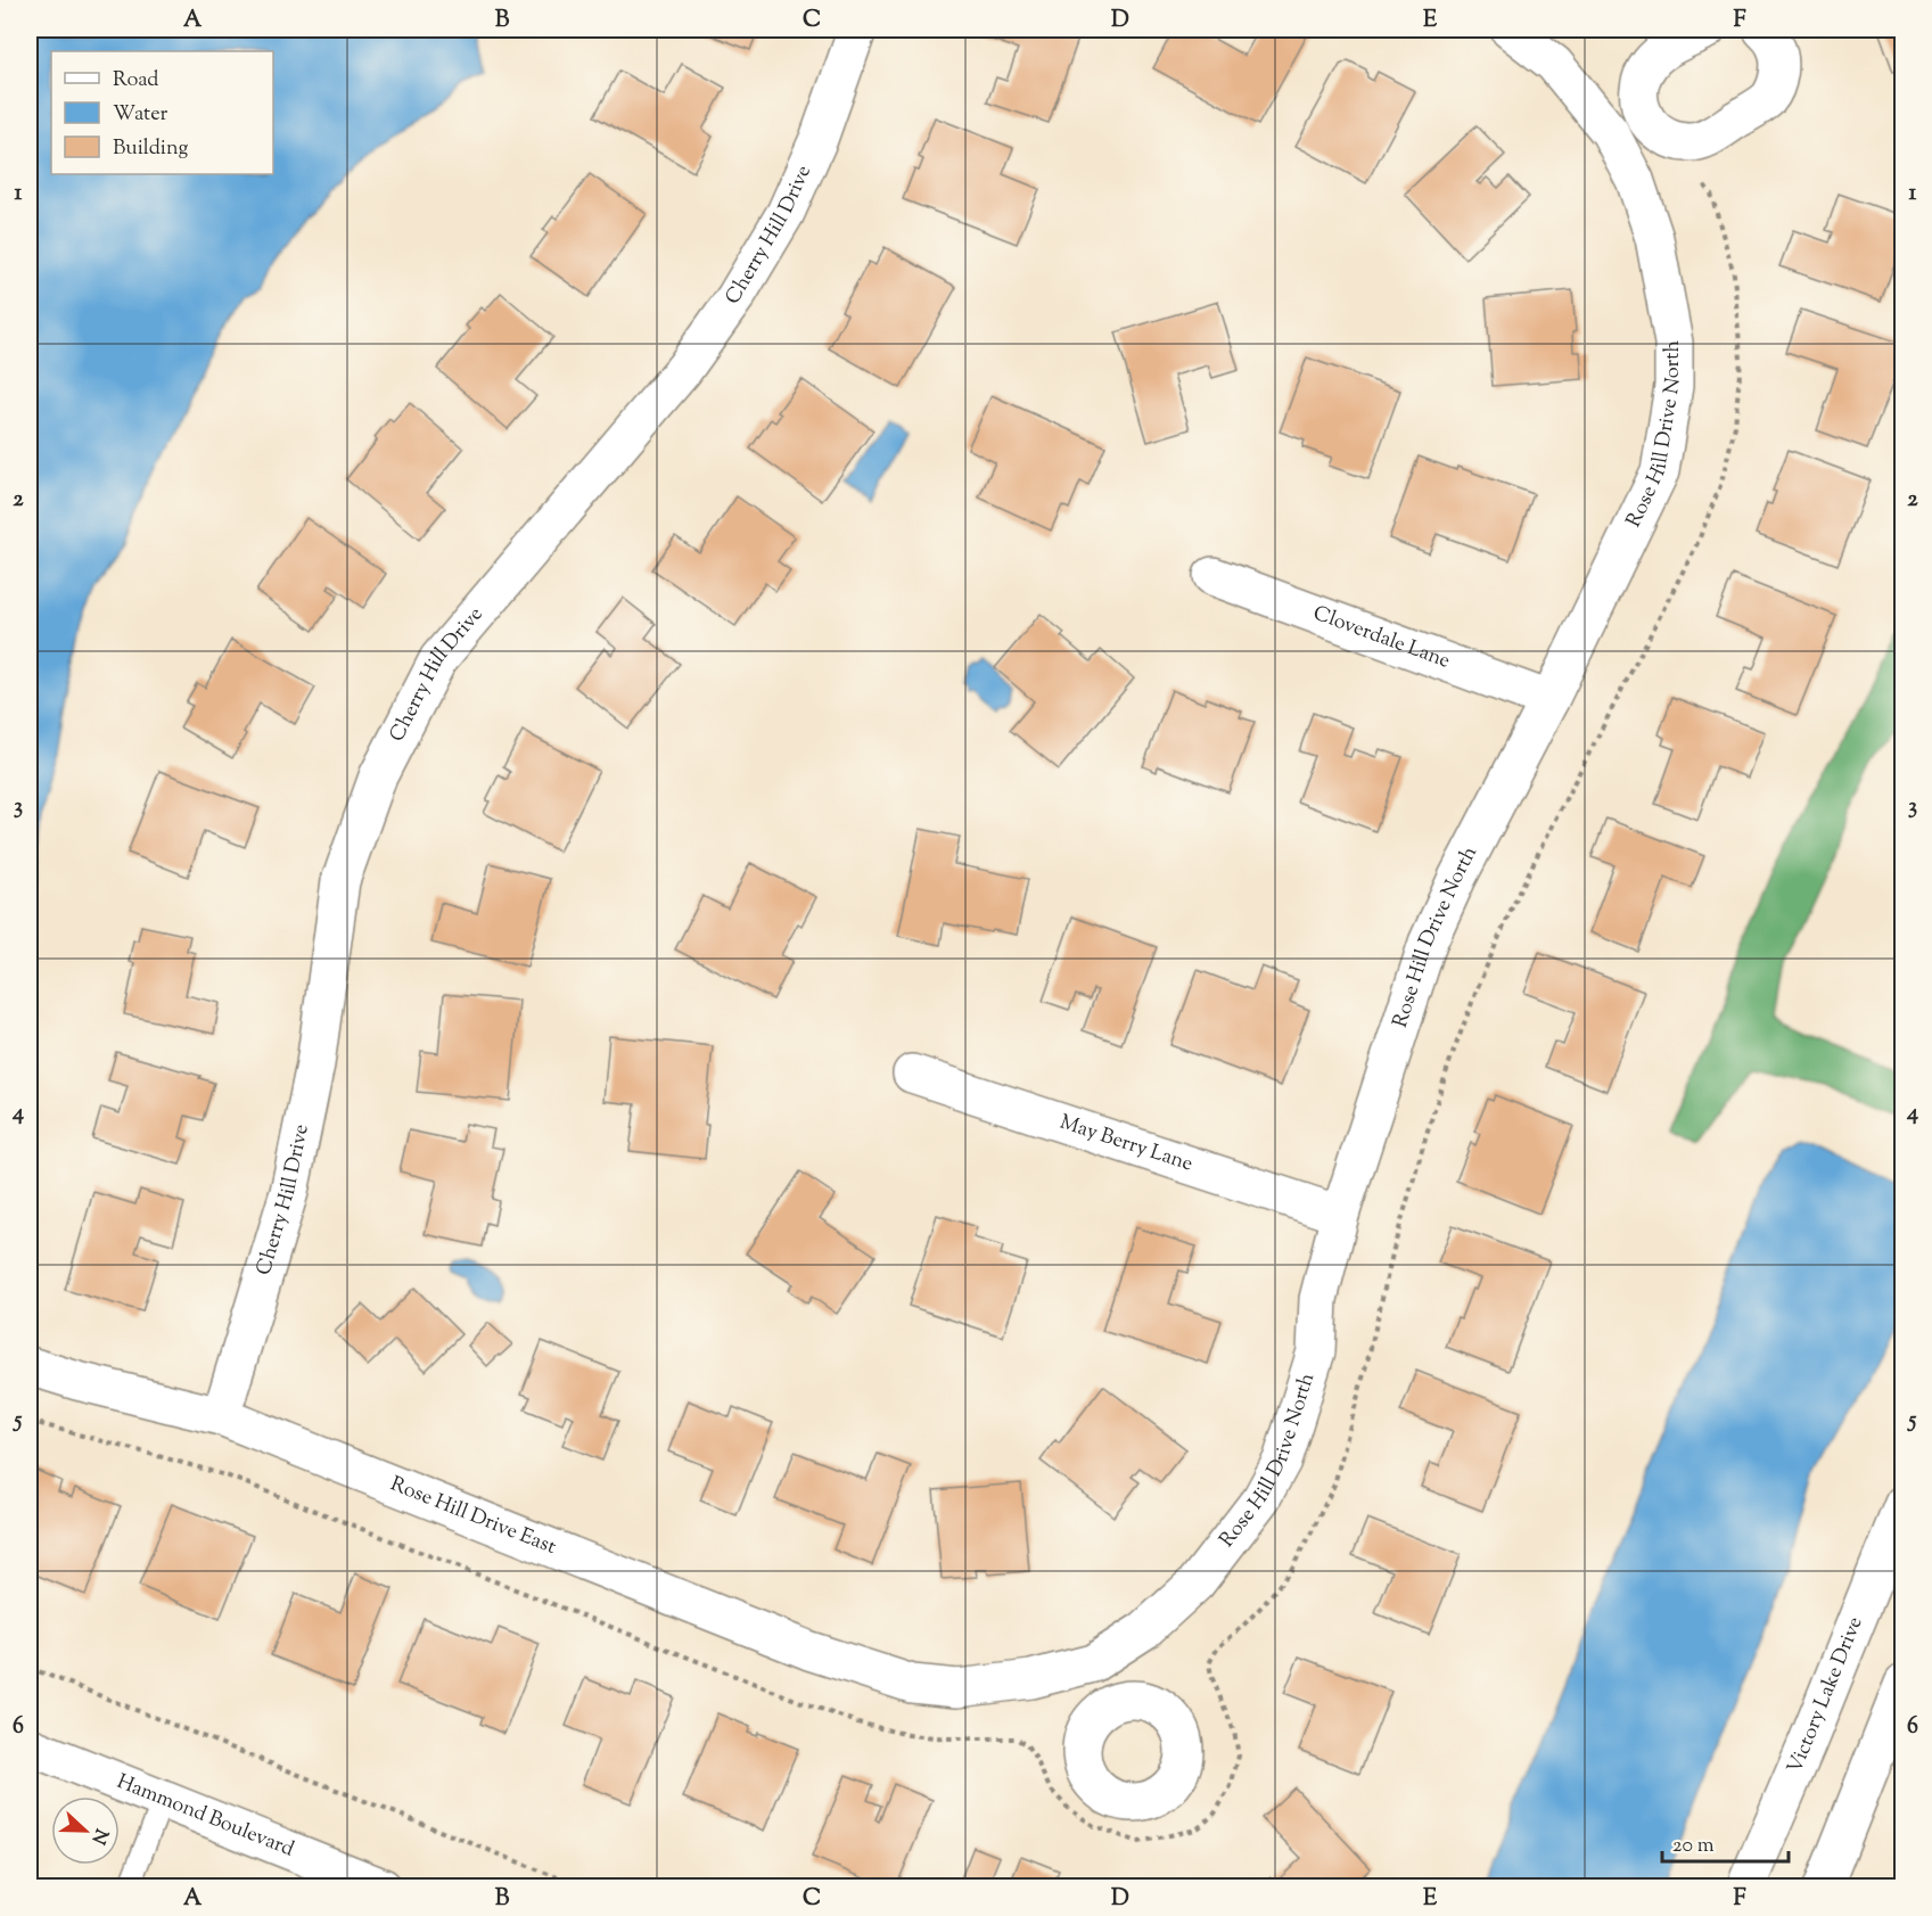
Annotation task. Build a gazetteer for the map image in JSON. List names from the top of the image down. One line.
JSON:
{"streets":{"street":["Cherry Hill Drive","Rose Hill Drive North","Cloverdale Lane","May Berry Lane","Rose Hill Drive East","Victory Lake Drive","Hammond Boulevard"]},"crossings":[["Cherry Hill Drive","Rose Hill Drive East"],["Rose Hill Drive North","Cloverdale Lane"],["Rose Hill Drive North","May Berry Lane"],["Rose Hill Drive North","Rose Hill Drive East"]],"legend":["Road","Water","Building"],"scale_bar":"20 m","north":"right","grid":{"columns":["A","B","C","D","E","F"],"rows":["1","2","3","4","5","6"]}}
